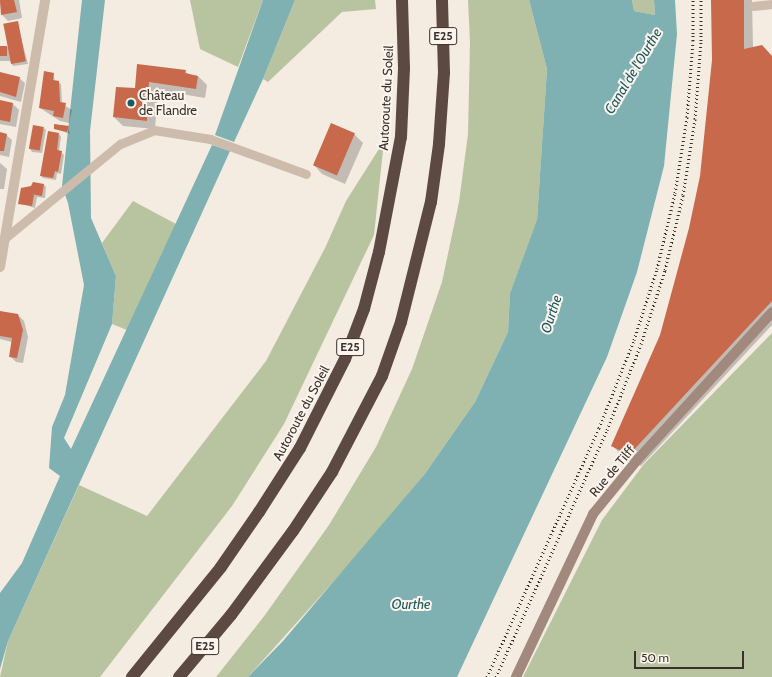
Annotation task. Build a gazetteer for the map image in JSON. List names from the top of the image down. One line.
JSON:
{"streets":{"highway":["E25","Autoroute du Soleil"],"main road":["Rue de Tilff"]},"water":["Canal de l'Ourthe","Ourthe"],"places":["Château de Flandre"],"scale_bar":"50 m"}
